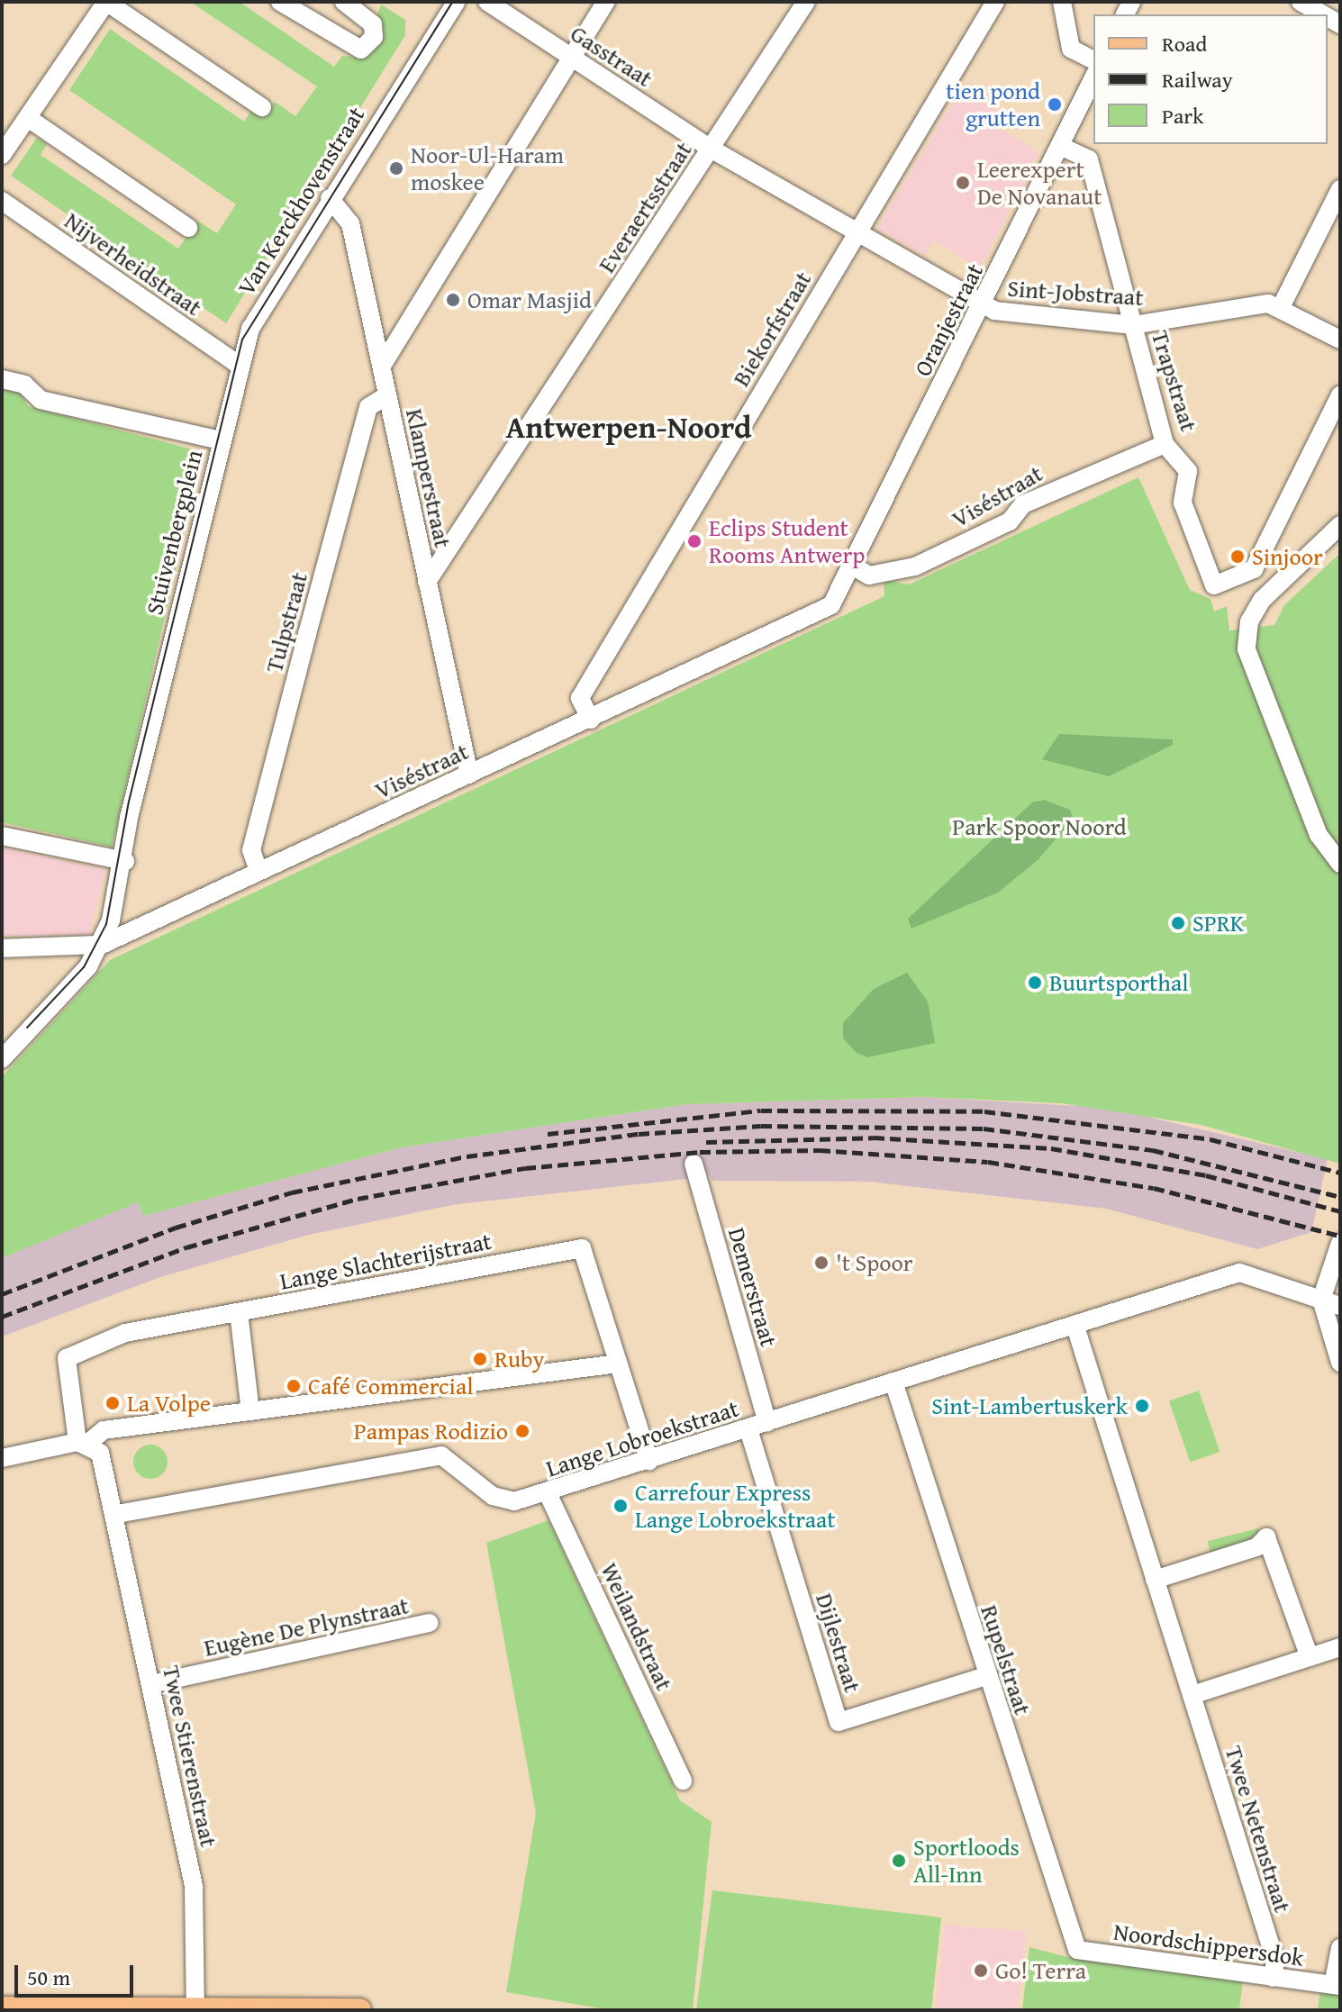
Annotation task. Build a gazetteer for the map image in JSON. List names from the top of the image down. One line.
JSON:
{"streets":{"street":["Gasstraat","Van Kerckhovenstraat","Everaertsstraat","Nijverheidstraat","Sint-Jobstraat","Oranjestraat","Biekorfstraat","Trapstraat","Klamperstraat","Viséstraat","Stuivenbergplein","Tulpstraat","Lange Slachterijstraat","Demerstraat","Lange Lobroekstraat","Eugène De Plynstraat","Weilandstraat","Dijlestraat","Rupelstraat","Twee Stierenstraat","Twee Netenstraat","Noordschippersdok"]},"crossings":[["Gasstraat","Everaertsstraat"],["Gasstraat","Sint-Jobstraat"],["Van Kerckhovenstraat","Nijverheidstraat"],["Van Kerckhovenstraat","Klamperstraat"],["Van Kerckhovenstraat","Stuivenbergplein"],["Everaertsstraat","Sint-Jobstraat"],["Everaertsstraat","Klamperstraat"],["Sint-Jobstraat","Oranjestraat"],["Sint-Jobstraat","Biekorfstraat"],["Sint-Jobstraat","Trapstraat"],["Oranjestraat","Trapstraat"],["Oranjestraat","Viséstraat"],["Biekorfstraat","Viséstraat"],["Trapstraat","Viséstraat"],["Klamperstraat","Viséstraat"],["Klamperstraat","Tulpstraat"],["Viséstraat","Stuivenbergplein"],["Viséstraat","Tulpstraat"],["Lange Slachterijstraat","Lange Lobroekstraat"],["Demerstraat","Lange Lobroekstraat"],["Lange Lobroekstraat","Weilandstraat"],["Lange Lobroekstraat","Dijlestraat"],["Lange Lobroekstraat","Rupelstraat"],["Lange Lobroekstraat","Twee Stierenstraat"],["Lange Lobroekstraat","Twee Netenstraat"],["Eugène De Plynstraat","Twee Stierenstraat"],["Dijlestraat","Rupelstraat"],["Rupelstraat","Noordschippersdok"],["Twee Netenstraat","Noordschippersdok"]],"districts":["Antwerpen-Noord"],"parks":["Park Spoor Noord"],"places":["tien pond grutten","Noor-Ul-Haram moskee","Leerexpert De Novanaut","Omar Masjid","Eclips Student Rooms Antwerp","Sinjoor","SPRK","Buurtsporthal","'t Spoor","Ruby","Café Commercial","La Volpe","Sint-Lambertuskerk","Pampas Rodizio","Carrefour Express Lange Lobroekstraat","Sportloods All-Inn","Go! Terra"],"legend":["Road","Railway","Park"],"scale_bar":"50 m"}
